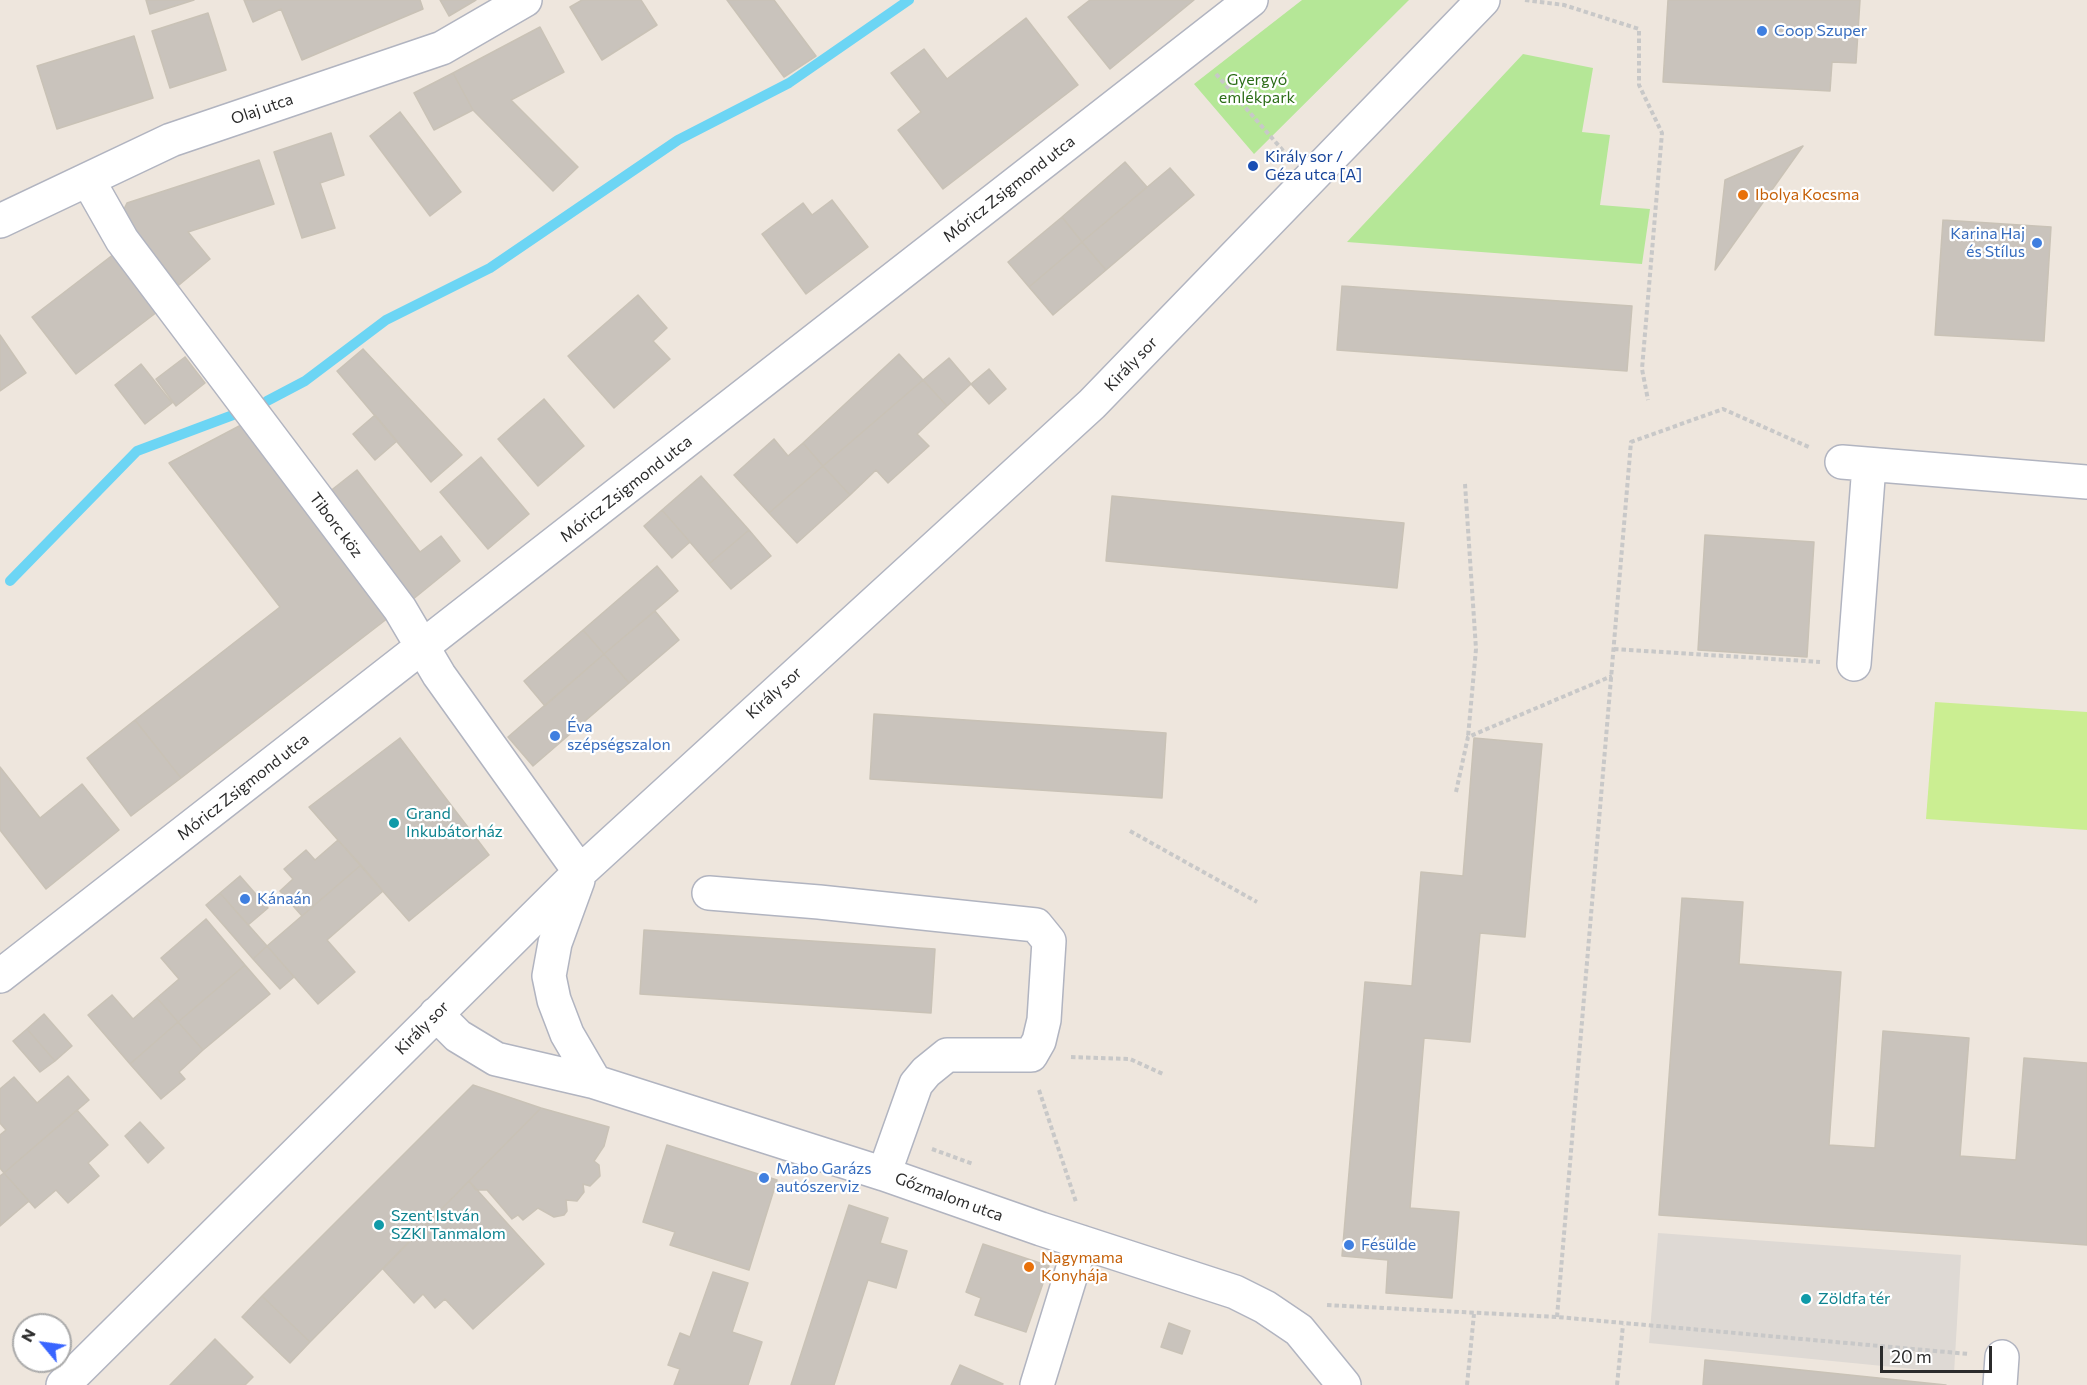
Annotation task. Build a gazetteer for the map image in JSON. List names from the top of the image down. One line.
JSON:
{"streets":{"street":["Olaj utca","Móricz Zsigmond utca","Király sor","Tiborc köz","Gőzmalom utca"]},"crossings":[["Olaj utca","Tiborc köz"],["Móricz Zsigmond utca","Tiborc köz"],["Király sor","Tiborc köz"],["Király sor","Gőzmalom utca"]],"parks":["Gyergyó emlékpark"],"places":["Coop Szuper","Király sor / Géza utca [A]","Ibolya Kocsma","Karina Haj és Stílus","Éva szépségszalon","Grand Inkubátorház","Kánaán","Mabo Garázs autószerviz","Szent István SZKI Tanmalom","Fésülde","Nagymama Konyhája","Zöldfa tér"],"scale_bar":"20 m","north":"top left"}
